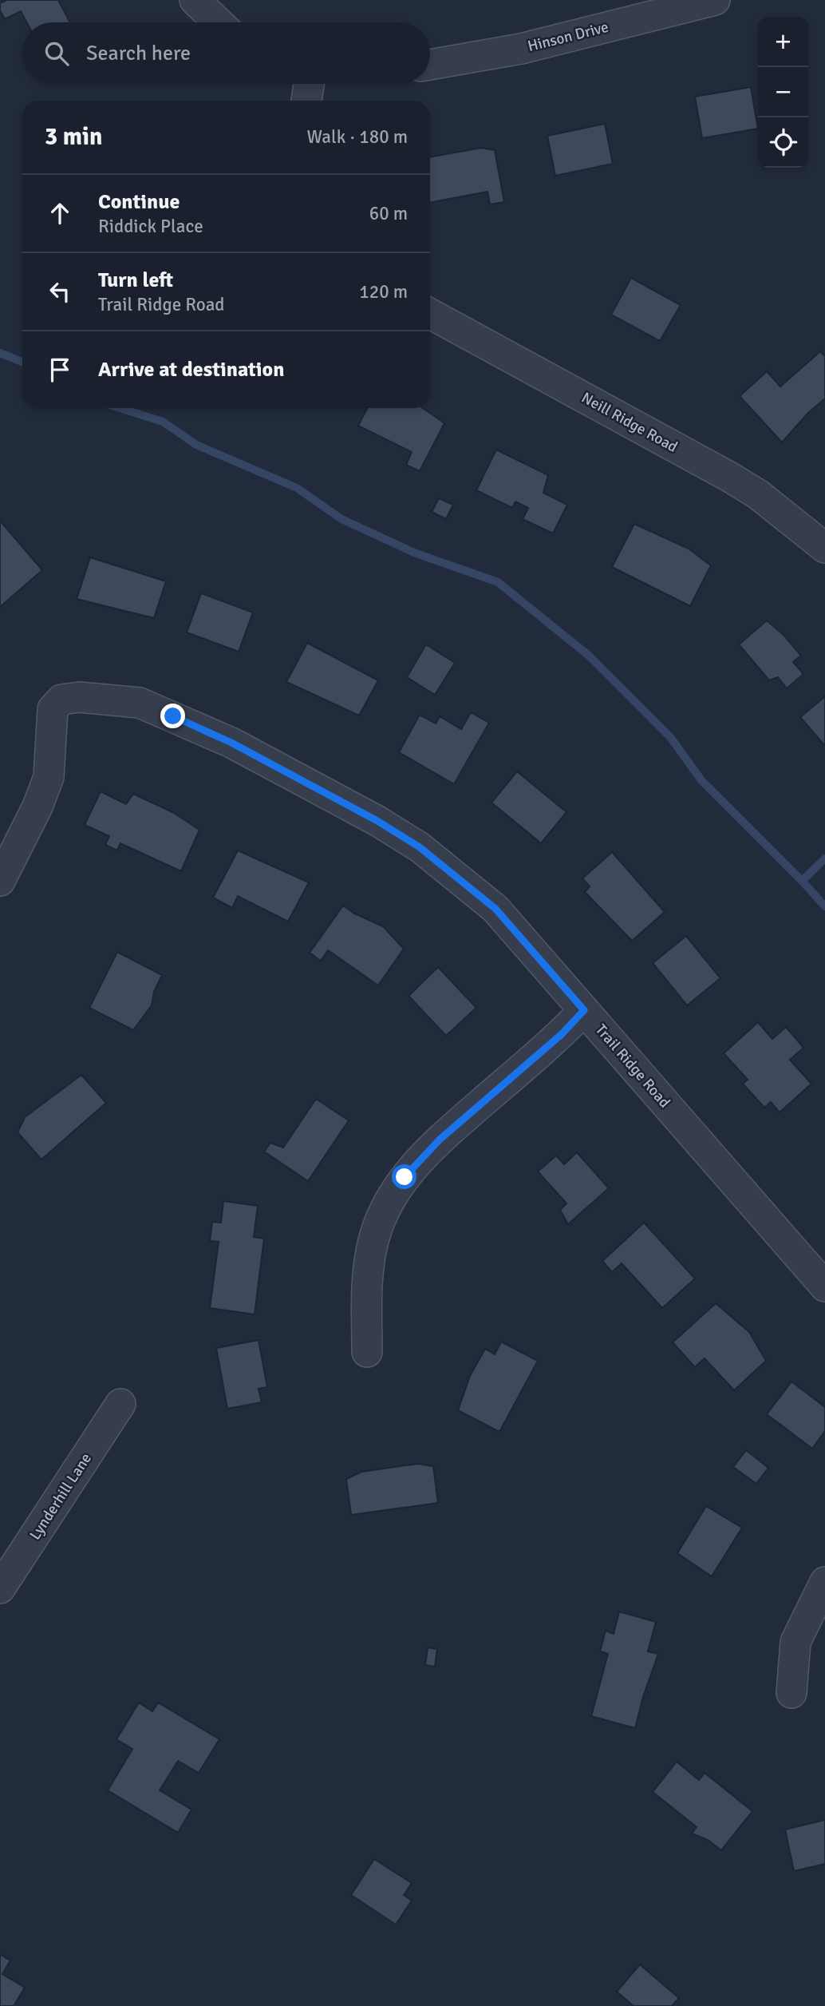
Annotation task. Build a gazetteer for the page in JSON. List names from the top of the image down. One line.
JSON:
{"streets":{"street":["Hinson Drive","Neill Ridge Road","Trail Ridge Road","Lynderhill Lane"]},"page":{"map_buttons":["+","−"],"search":"Search here","heading":["3 min","Walk · 180 m"],"list":[["Continue","Riddick Place","60 m"],["Turn left","Trail Ridge Road","120 m"],"Arrive at destination"]}}
